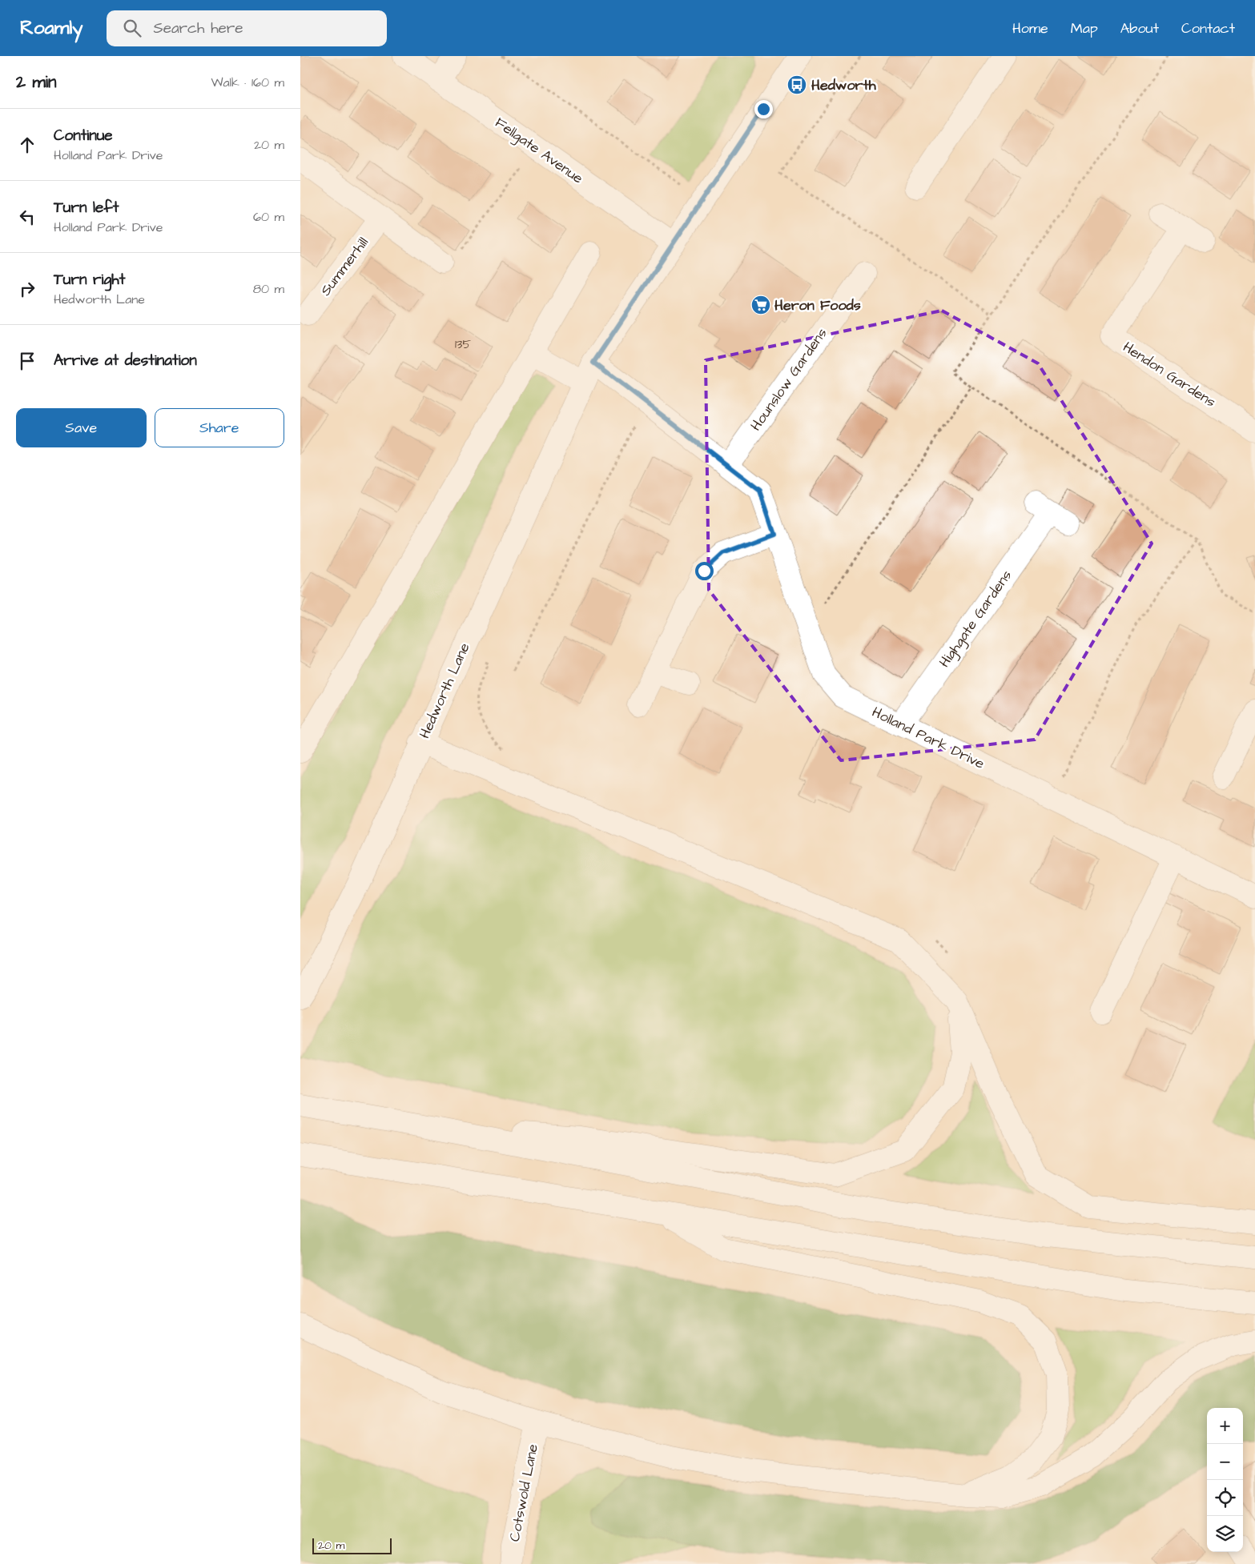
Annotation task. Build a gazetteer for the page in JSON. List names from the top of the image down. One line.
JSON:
{"streets":{"main road":["Fellgate Avenue","Summerhill","Hendon Gardens","Hounslow Gardens","Highgate Gardens","Hedworth Lane","Holland Park Drive","Cotswold Lane"]},"crossings":[["Fellgate Avenue","Hedworth Lane"],["Hounslow Gardens","Holland Park Drive"],["Highgate Gardens","Holland Park Drive"],["Hedworth Lane","Holland Park Drive"]],"places":{"bus stop":["Hedworth"],"supermarket":["Heron Foods"]},"house_numbers":["135"],"scale_bar":"20 m","page":{"header":"Roamly","search":"Search here","nav":["Home","Map","About","Contact"],"heading":["2 min","Walk · 160 m"],"list":[["Continue","Holland Park Drive","20 m"],["Turn left","Holland Park Drive","60 m"],["Turn right","Hedworth Lane","80 m"],"Arrive at destination"],"buttons":["Save","Share"],"map_buttons":["+","−"],"scale":"20 m"}}
